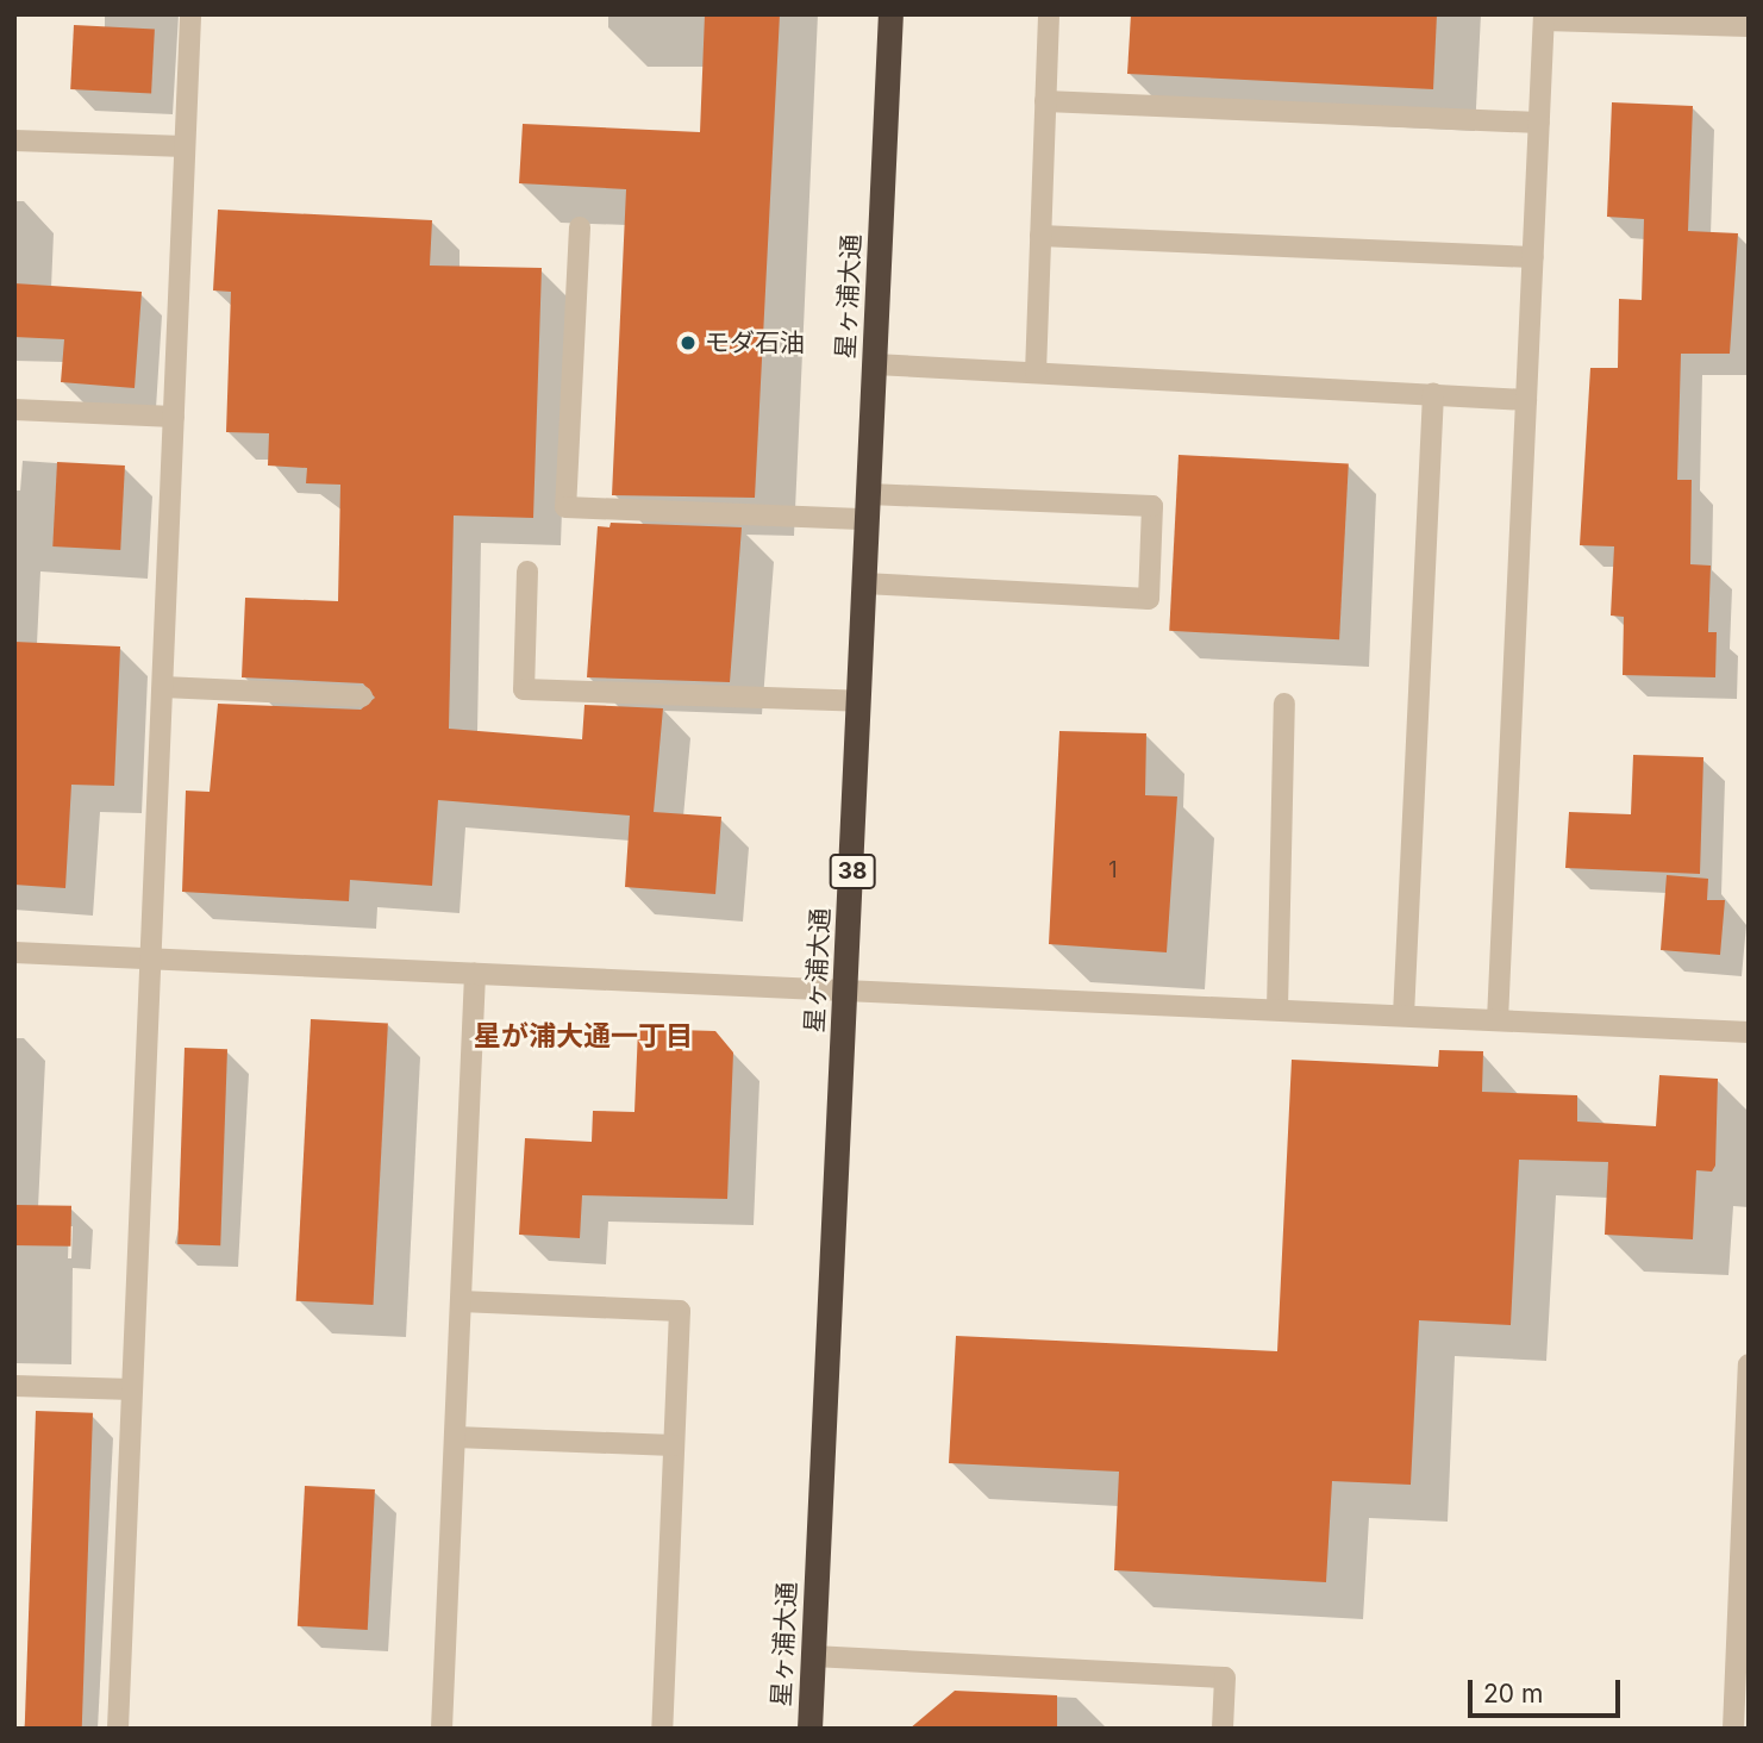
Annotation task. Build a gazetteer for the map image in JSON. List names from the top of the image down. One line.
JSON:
{"streets":{"highway":["星ヶ浦大通","38"]},"districts":["星が浦大通一丁目"],"places":["モダ石油"],"house_numbers":["1"],"scale_bar":"20 m"}
